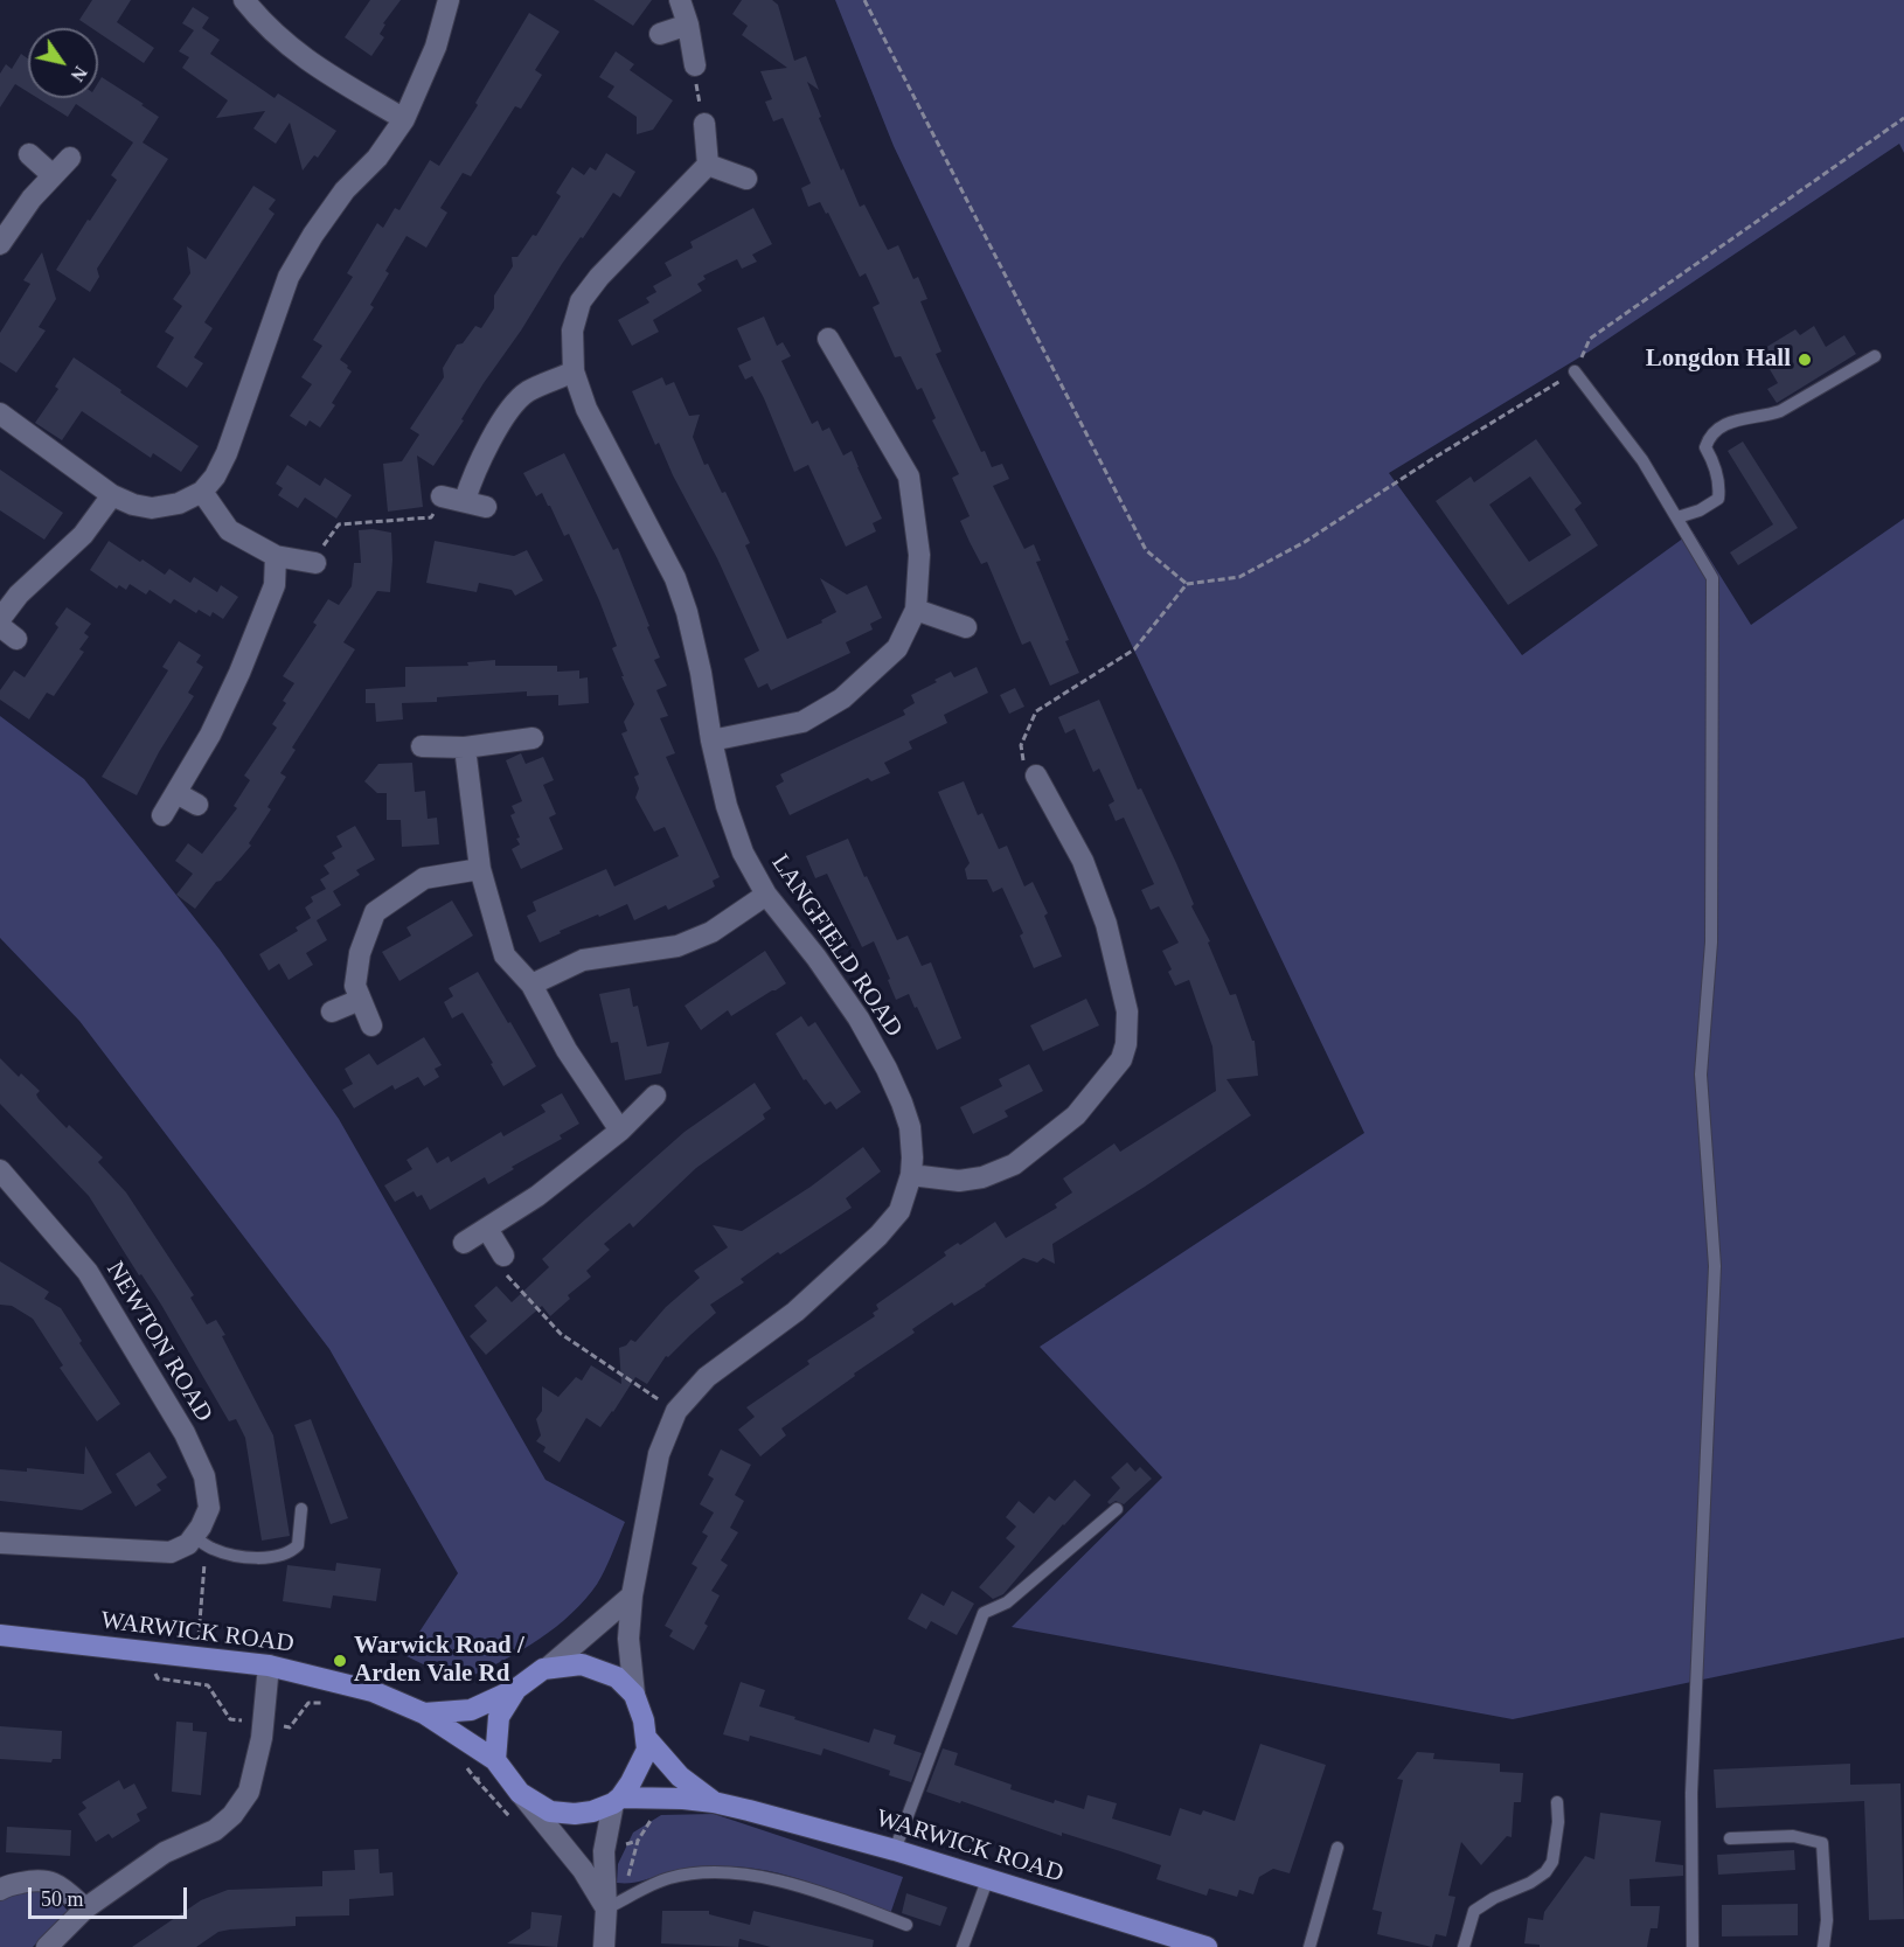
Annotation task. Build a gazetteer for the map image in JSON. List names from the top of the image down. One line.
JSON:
{"streets":{"main road":["WARWICK ROAD"],"street":["LANGFIELD ROAD","NEWTON ROAD"]},"crossings":[["LANGFIELD ROAD","WARWICK ROAD"]],"places":["Longdon Hall","Warwick Road / Arden Vale Rd"],"scale_bar":"50 m","north":"bottom right"}
